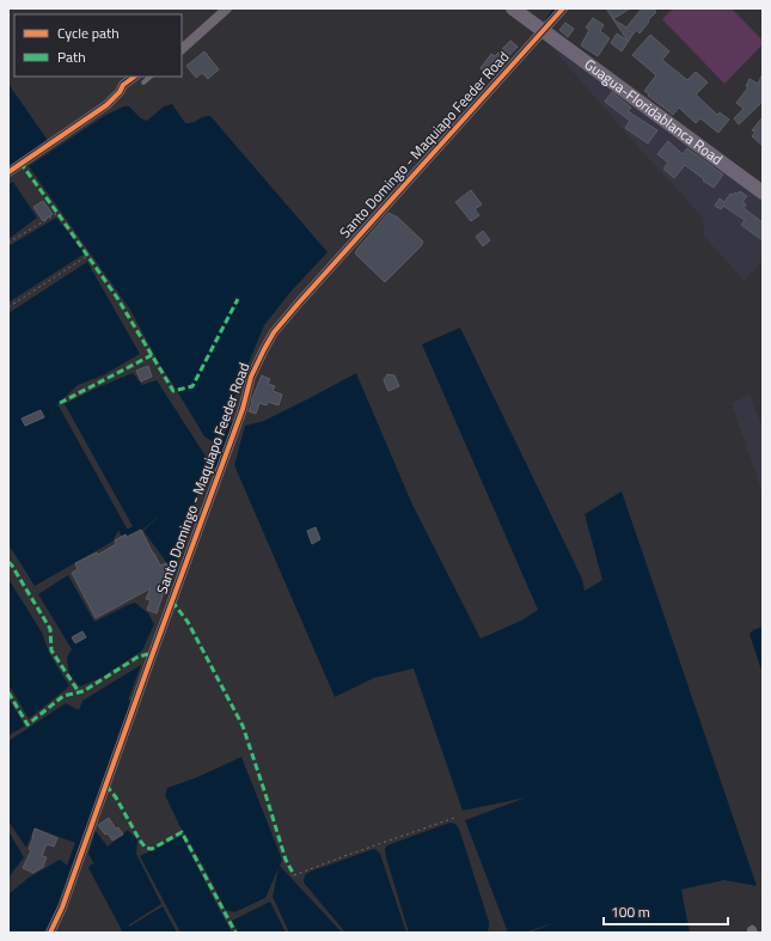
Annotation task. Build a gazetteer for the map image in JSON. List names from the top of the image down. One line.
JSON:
{"streets":{"main road":["Guagua-Floridablanca Road"],"street":["Santo Domingo - Maquiapo Feeder Road"]},"crossings":[["Guagua-Floridablanca Road","Santo Domingo - Maquiapo Feeder Road"]],"legend":["Cycle path","Path"],"scale_bar":"100 m"}
